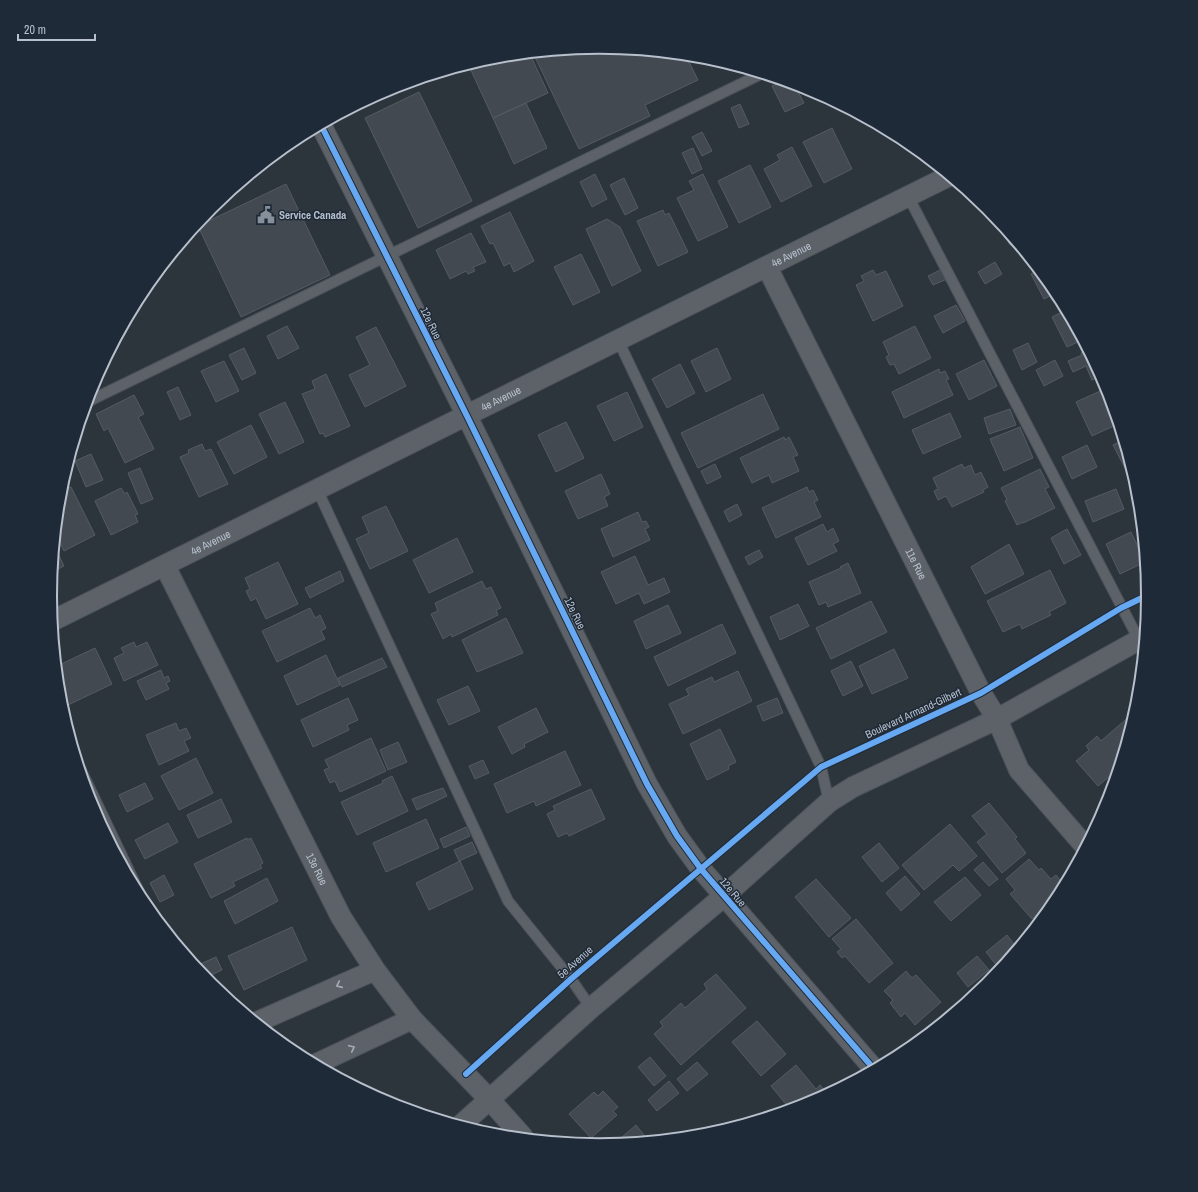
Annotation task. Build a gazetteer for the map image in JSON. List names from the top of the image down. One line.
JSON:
{"streets":{"street":["4e Avenue","12e Rue","11e Rue","13e Rue"],"cycle path":["Boulevard Armand-Gilbert"]},"crossings":[["4e Avenue","12e Rue"],["4e Avenue","11e Rue"],["4e Avenue","13e Rue"]],"places":{"public building":["Service Canada"]},"scale_bar":"20 m"}
